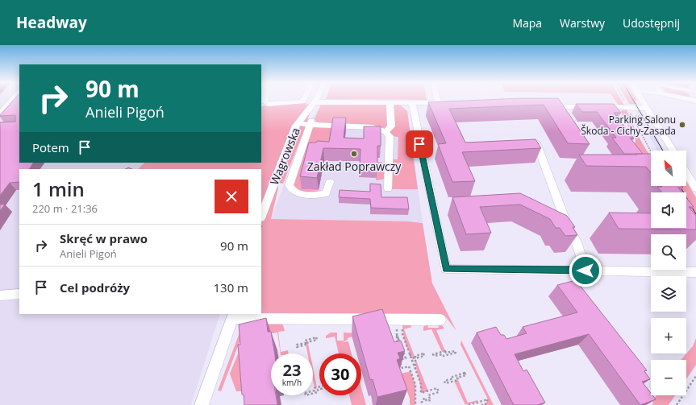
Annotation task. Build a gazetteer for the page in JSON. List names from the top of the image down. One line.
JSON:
{"streets":{"street":["Wagrowska"]},"places":["Parking Salonu Škoda - Cichy-Zasada","Zakład Poprawczy"],"north":"top left","page":{"header":"Headway","nav":["Mapa","Warstwy","Udostępnij"],"turn":["90 m","Anieli Pigoń"],"then":"Potem","map_buttons":["+","−"],"heading":["1 min","220 m · 21:36"],"list":[{"name":"Skręć w prawo","note":"Anieli Pigoń","value":"90 m"},{"name":"Cel podróży","value":"130 m"}],"speed":"23 km/h","limit":"30"}}
